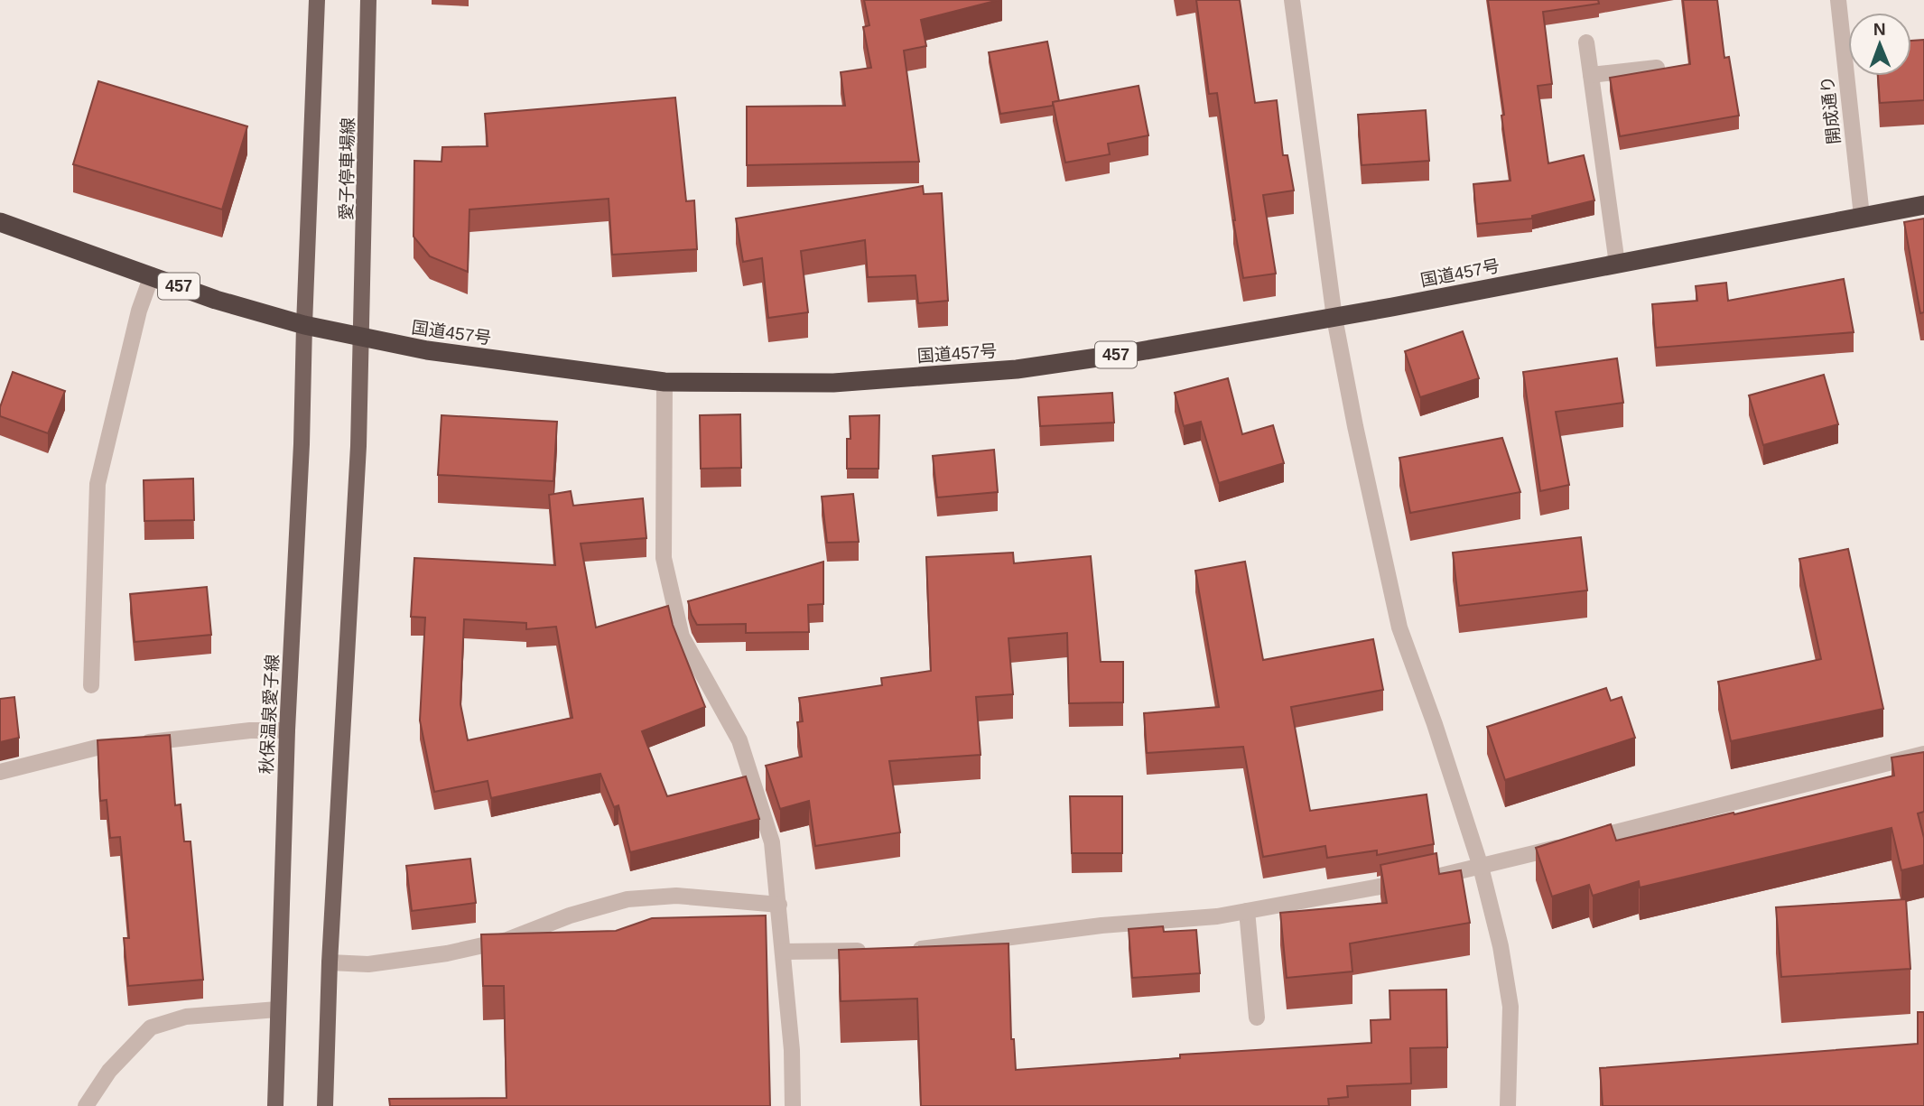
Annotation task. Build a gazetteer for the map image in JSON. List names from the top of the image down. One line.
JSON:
{"streets":{"highway":["国道457号","457"],"main road":["愛子停車場線","秋保温泉愛子線"],"street":["開成通り"]},"crossings":[["開成通り","国道457号"],["愛子停車場線","国道457号"],["愛子停車場線","秋保温泉愛子線"],["国道457号","秋保温泉愛子線"]],"north":"top"}
